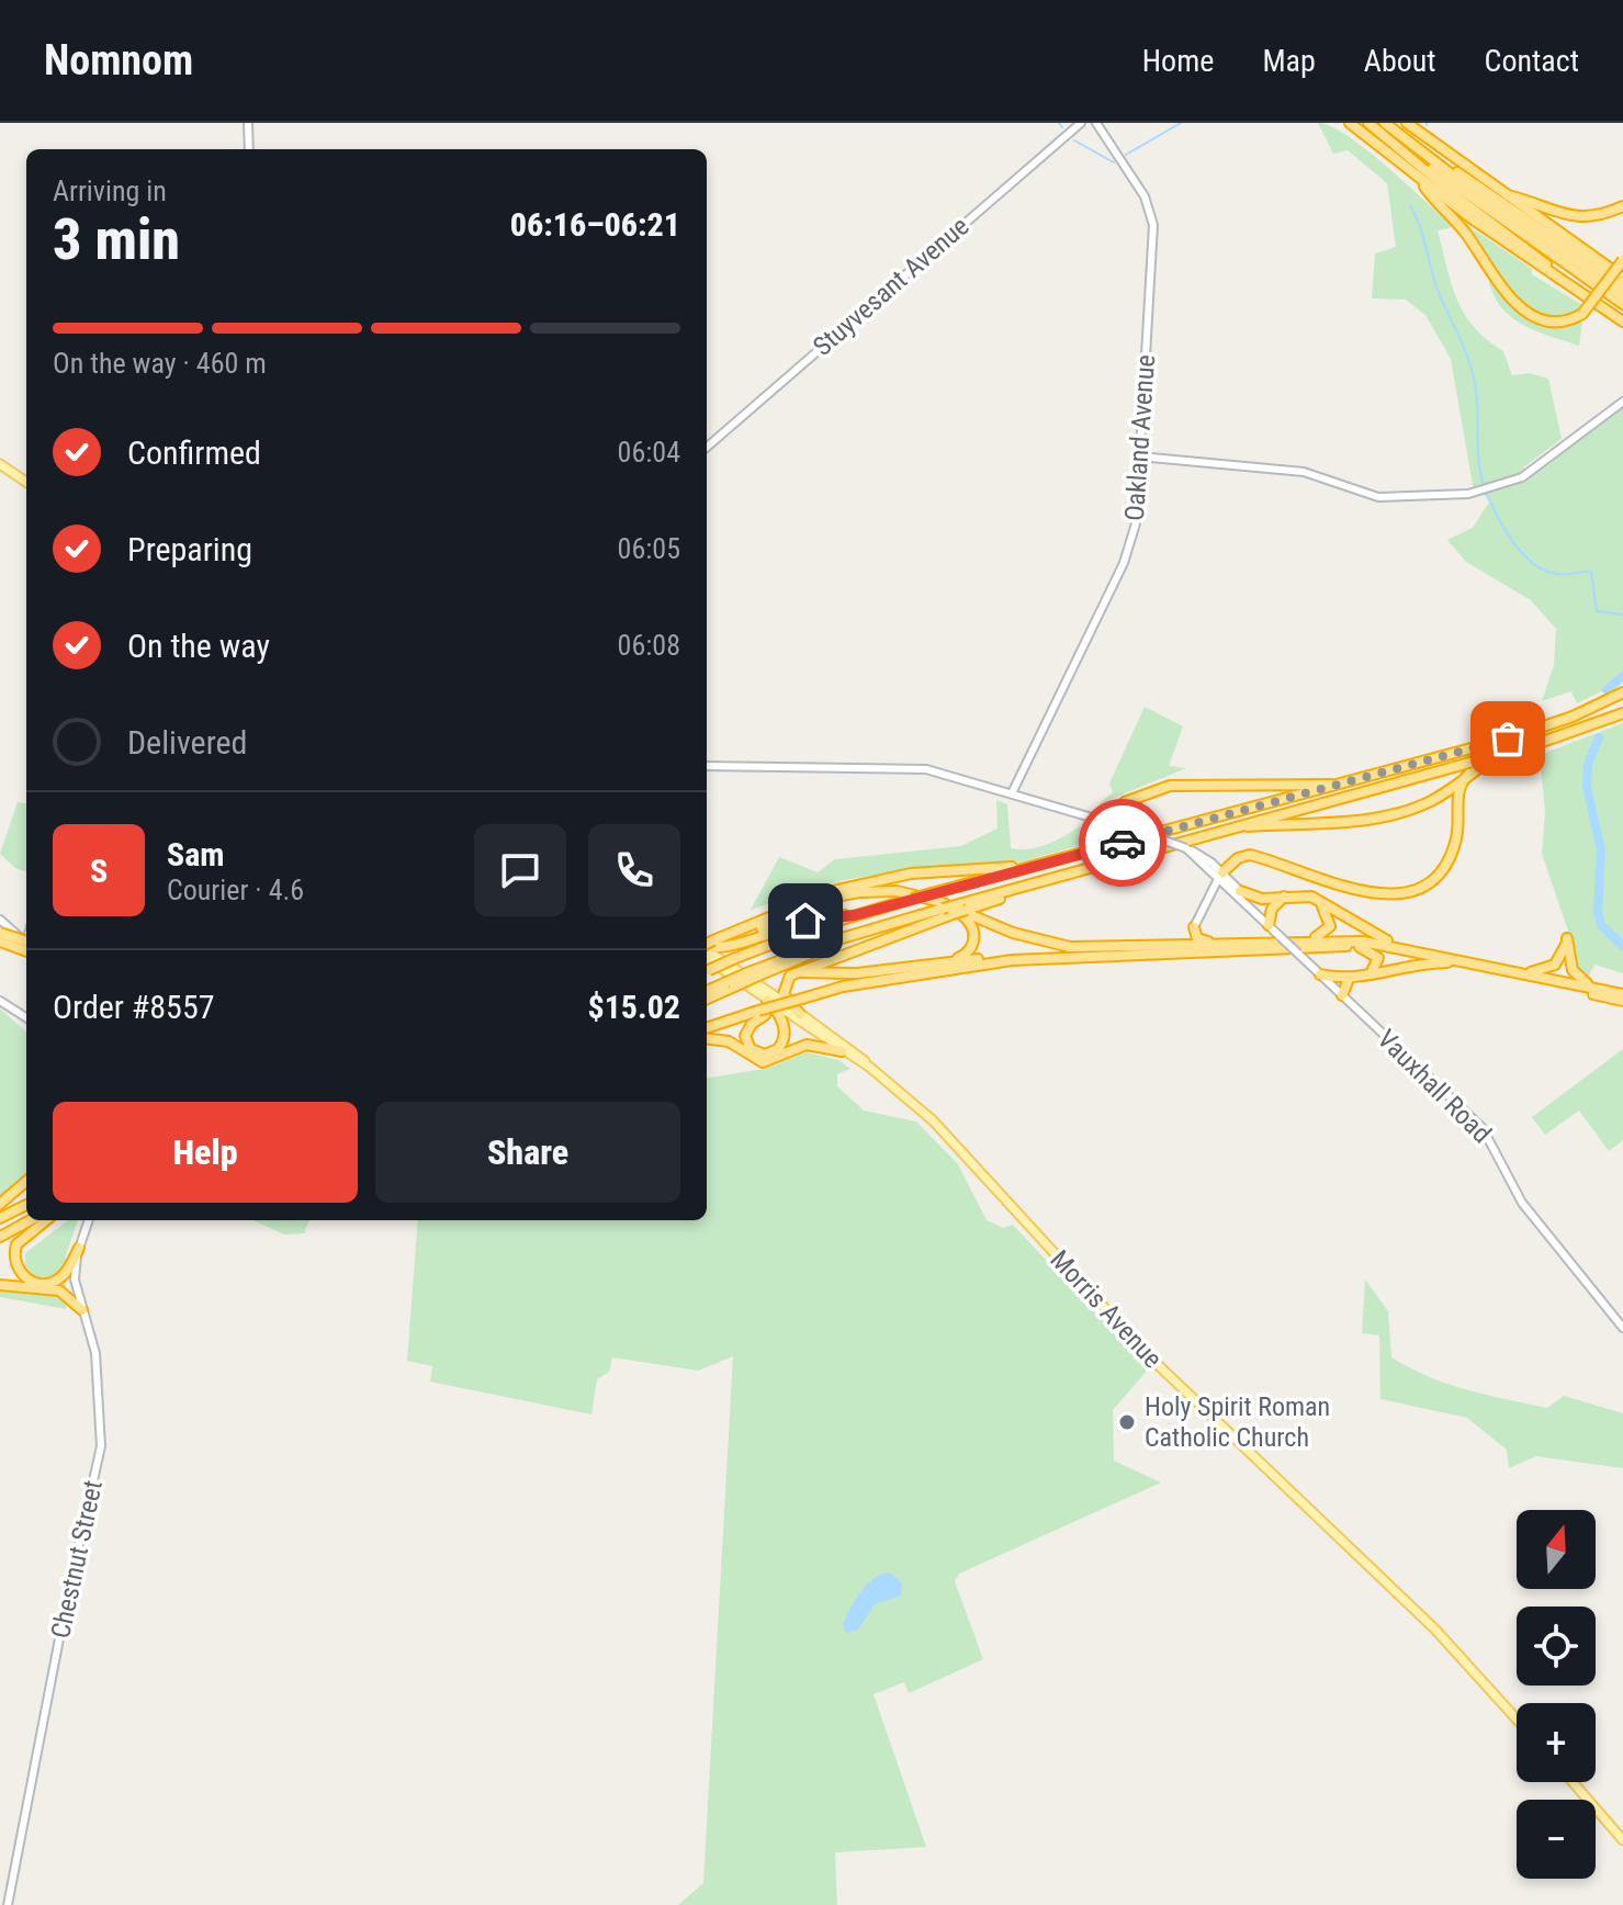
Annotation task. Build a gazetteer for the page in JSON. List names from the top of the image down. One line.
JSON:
{"streets":{"main road":["Morris Avenue"],"street":["Stuyvesant Avenue","Oakland Avenue","Vauxhall Road","Chestnut Street"]},"crossings":[["Oakland Avenue","Vauxhall Road"]],"places":["Holy Spirit Roman Catholic Church"],"north":"top","page":{"header":"Nomnom","nav":["Home","Map","About","Contact"],"heading":["3 min","Arriving in","06:16–06:21"],"panel":["Sam","Courier · 4.6","Order #8557","$15.02"],"bar":"On the way · 460 m","list":[["Confirmed","06:04"],["Preparing","06:05"],["On the way","06:08"],"Delivered"],"round":"S","buttons":["Help","Share"],"map_buttons":["+","−"]}}
